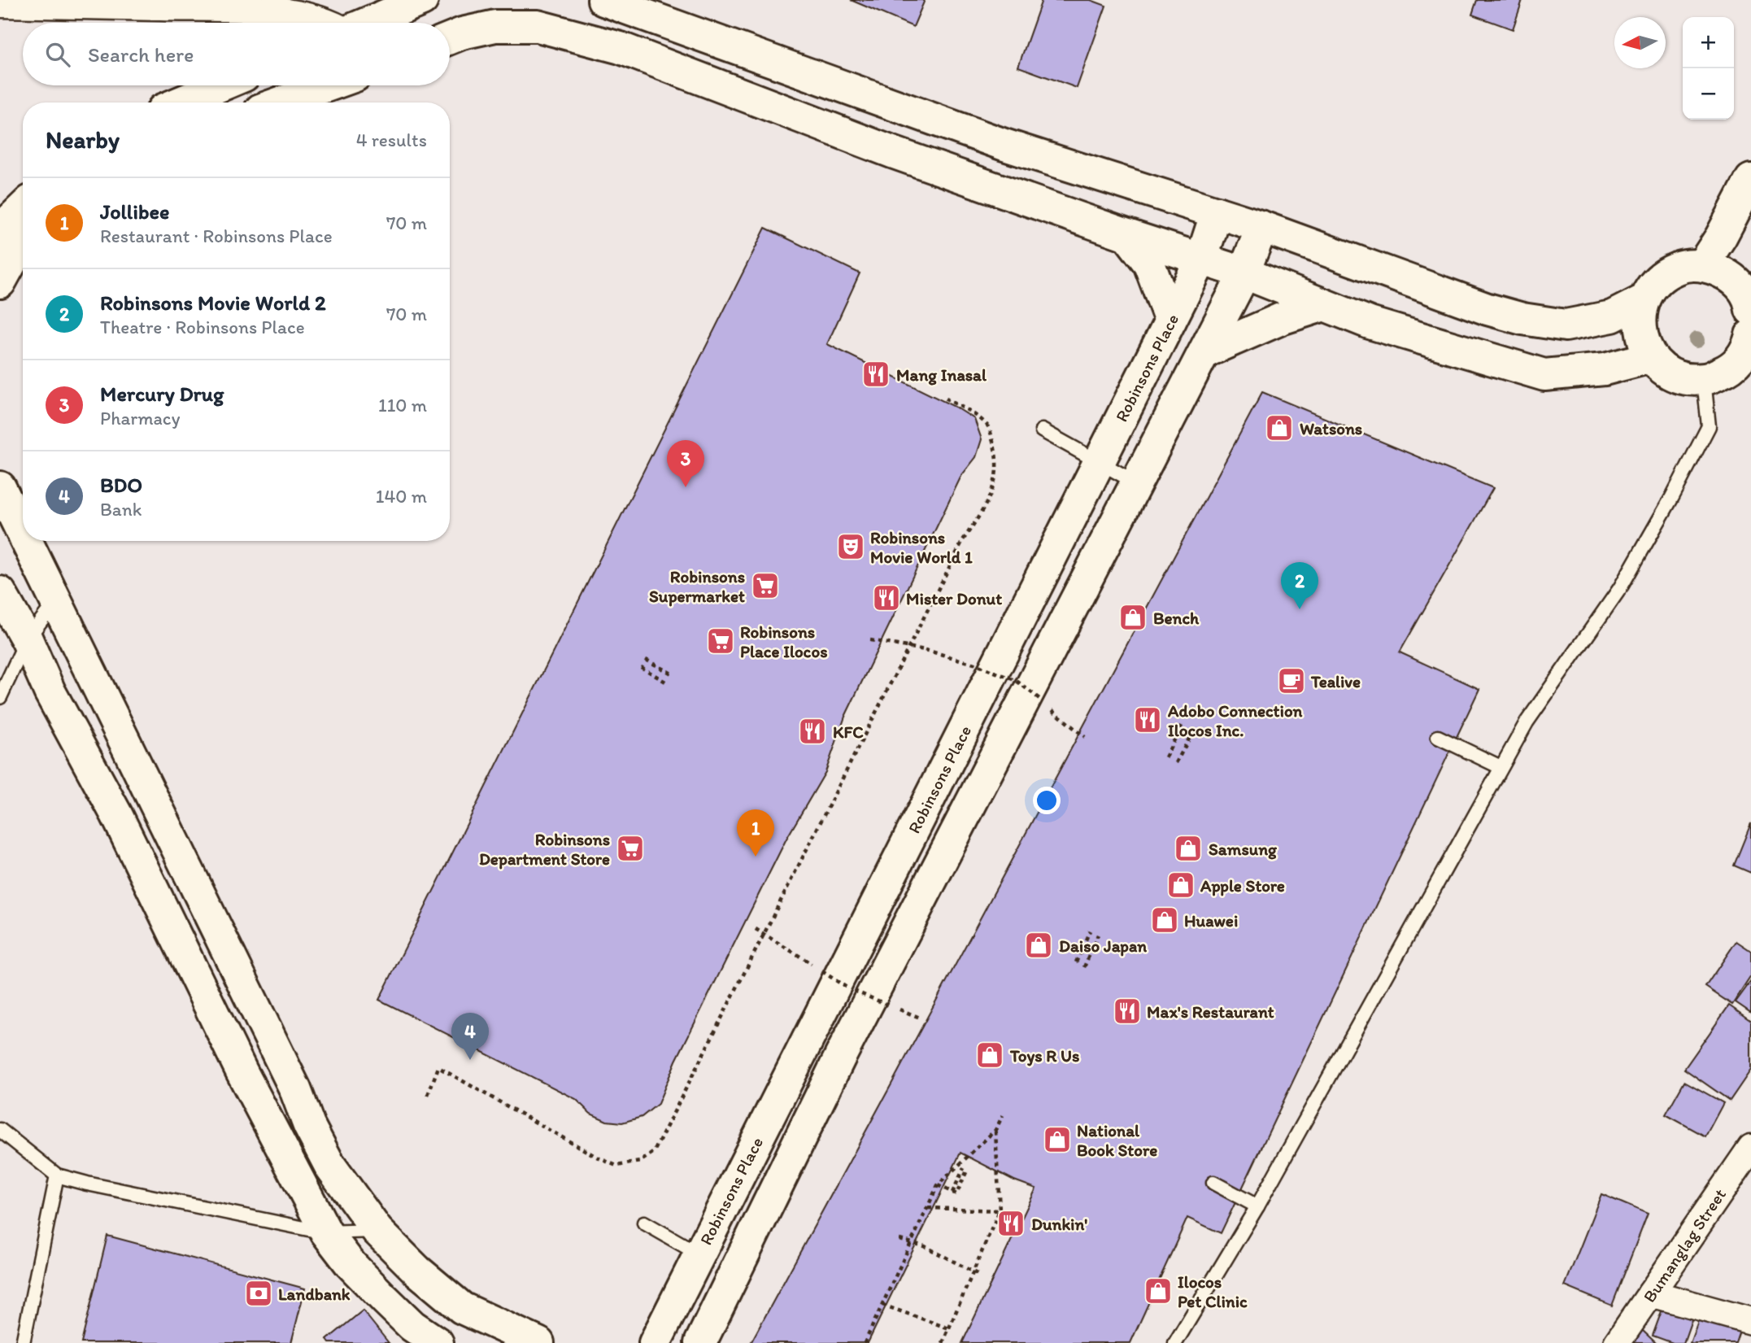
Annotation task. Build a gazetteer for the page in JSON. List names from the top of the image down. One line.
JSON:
{"streets":{"street":["Robinsons Place","Bumanglag Street"]},"places":{"restaurant":["Mang Inasal","Mister Donut","Adobo Connection Ilocos Inc.","KFC","Max's Restaurant","Dunkin'"],"shop":["Watsons","Bench","Samsung","Apple Store","Huawei","Daiso Japan","Toys R Us","National Book Store","Ilocos Pet Clinic"],"theatre":["Robinsons Movie World 1"],"supermarket":["Robinsons Supermarket","Robinsons Place Ilocos","Robinsons Department Store"],"cafe":["Tealive"],"bank":["Landbank"]},"north":"left","page":{"map_buttons":["+","−"],"search":"Search here","heading":["Nearby","4 results"],"list":[{"mark":"1","name":"Jollibee","note":"Restaurant · Robinsons Place","value":"70 m"},{"mark":"2","name":"Robinsons Movie World 2","note":"Theatre · Robinsons Place","value":"70 m"},{"mark":"3","name":"Mercury Drug","note":"Pharmacy","value":"110 m"},{"mark":"4","name":"BDO","note":"Bank","value":"140 m"}],"pins":["3","2","1","4"]}}
